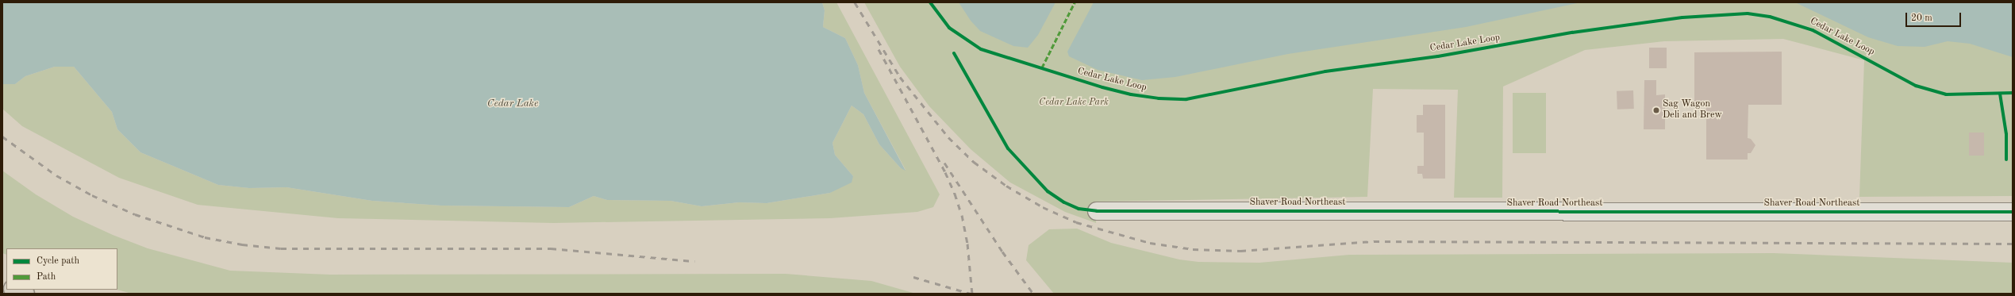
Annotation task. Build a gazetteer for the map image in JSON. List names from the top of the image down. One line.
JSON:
{"streets":{"street":["Shaver Road Northeast"],"cycle path":["Cedar Lake Loop"]},"water":["Cedar Lake"],"parks":["Cedar Lake Park"],"places":["Sag Wagon Deli and Brew"],"legend":["Cycle path","Path"],"scale_bar":"20 m"}
